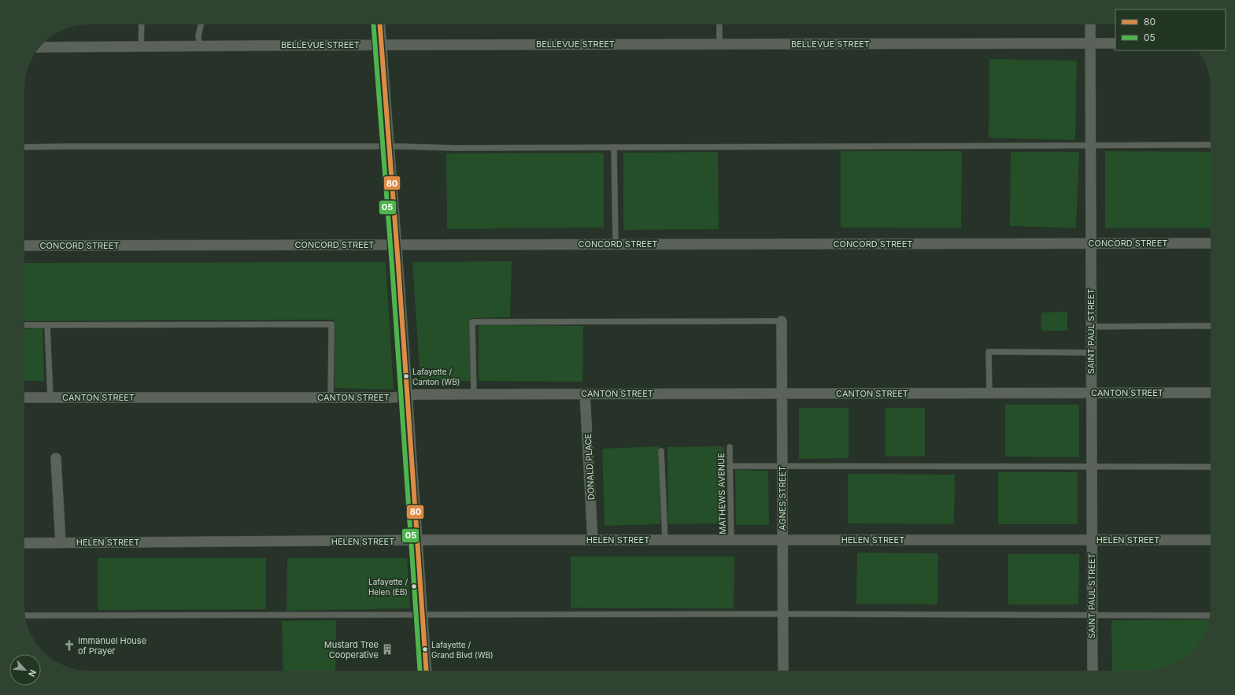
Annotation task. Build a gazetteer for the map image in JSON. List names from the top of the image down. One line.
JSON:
{"streets":{"street":["BELLEVUE STREET","CONCORD STREET","SAINT PAUL STREET","CANTON STREET","DONALD PLACE","AGNES STREET","HELEN STREET"],"lane":["MATHEWS AVENUE"]},"crossings":[["BELLEVUE STREET","SAINT PAUL STREET"],["CONCORD STREET","SAINT PAUL STREET"],["SAINT PAUL STREET","CANTON STREET"],["SAINT PAUL STREET","HELEN STREET"],["CANTON STREET","DONALD PLACE"],["CANTON STREET","AGNES STREET"],["DONALD PLACE","HELEN STREET"],["MATHEWS AVENUE","HELEN STREET"],["AGNES STREET","HELEN STREET"]],"places":{"other":["Lafayette / Canton (WB)","Lafayette / Helen (EB)","Lafayette / Grand Blvd (WB)"],"church":["Immanuel House of Prayer"],"building":["Mustard Tree Cooperative"]},"lines":["transit line 80","transit line 05"],"legend":["80","05"],"north":"bottom right"}
